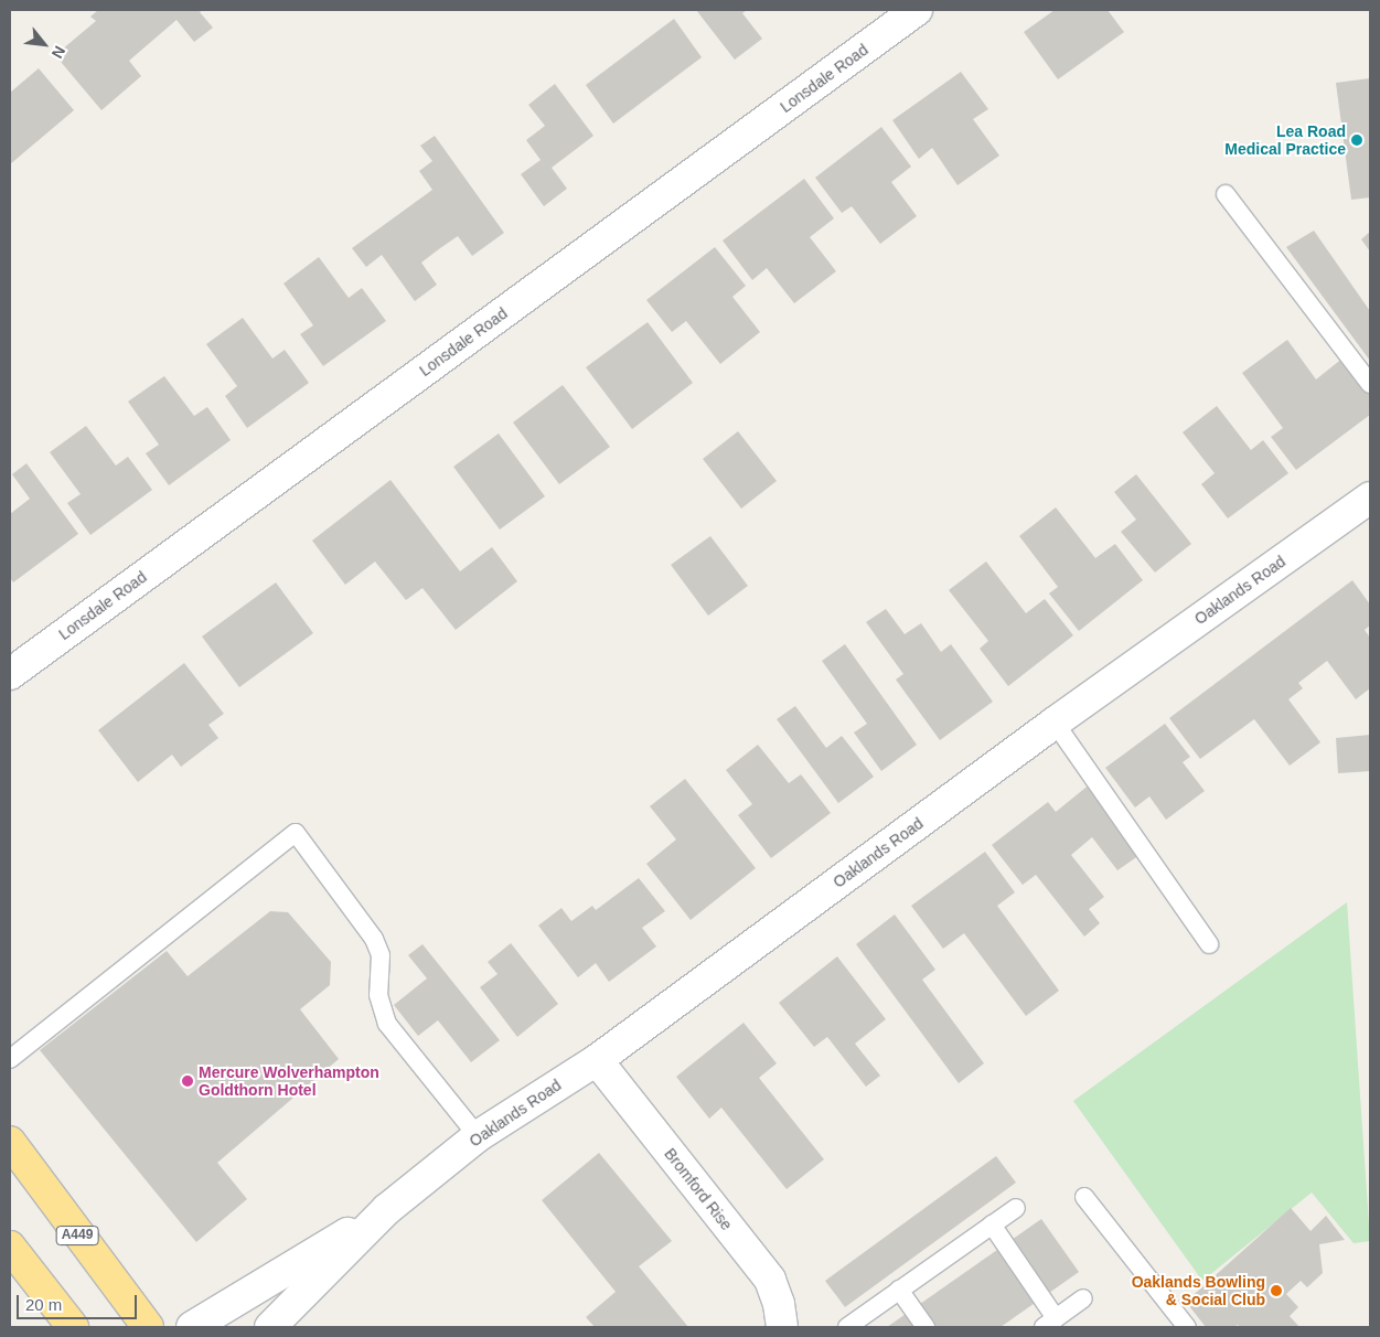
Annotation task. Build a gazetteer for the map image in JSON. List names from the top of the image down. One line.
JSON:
{"streets":{"highway":["A449"],"street":["Lonsdale Road","Oaklands Road","Bromford Rise"]},"crossings":[["Oaklands Road","Bromford Rise"]],"places":["Lea Road Medical Practice","Mercure Wolverhampton Goldthorn Hotel","Oaklands Bowling & Social Club"],"scale_bar":"20 m","north":"bottom right"}
